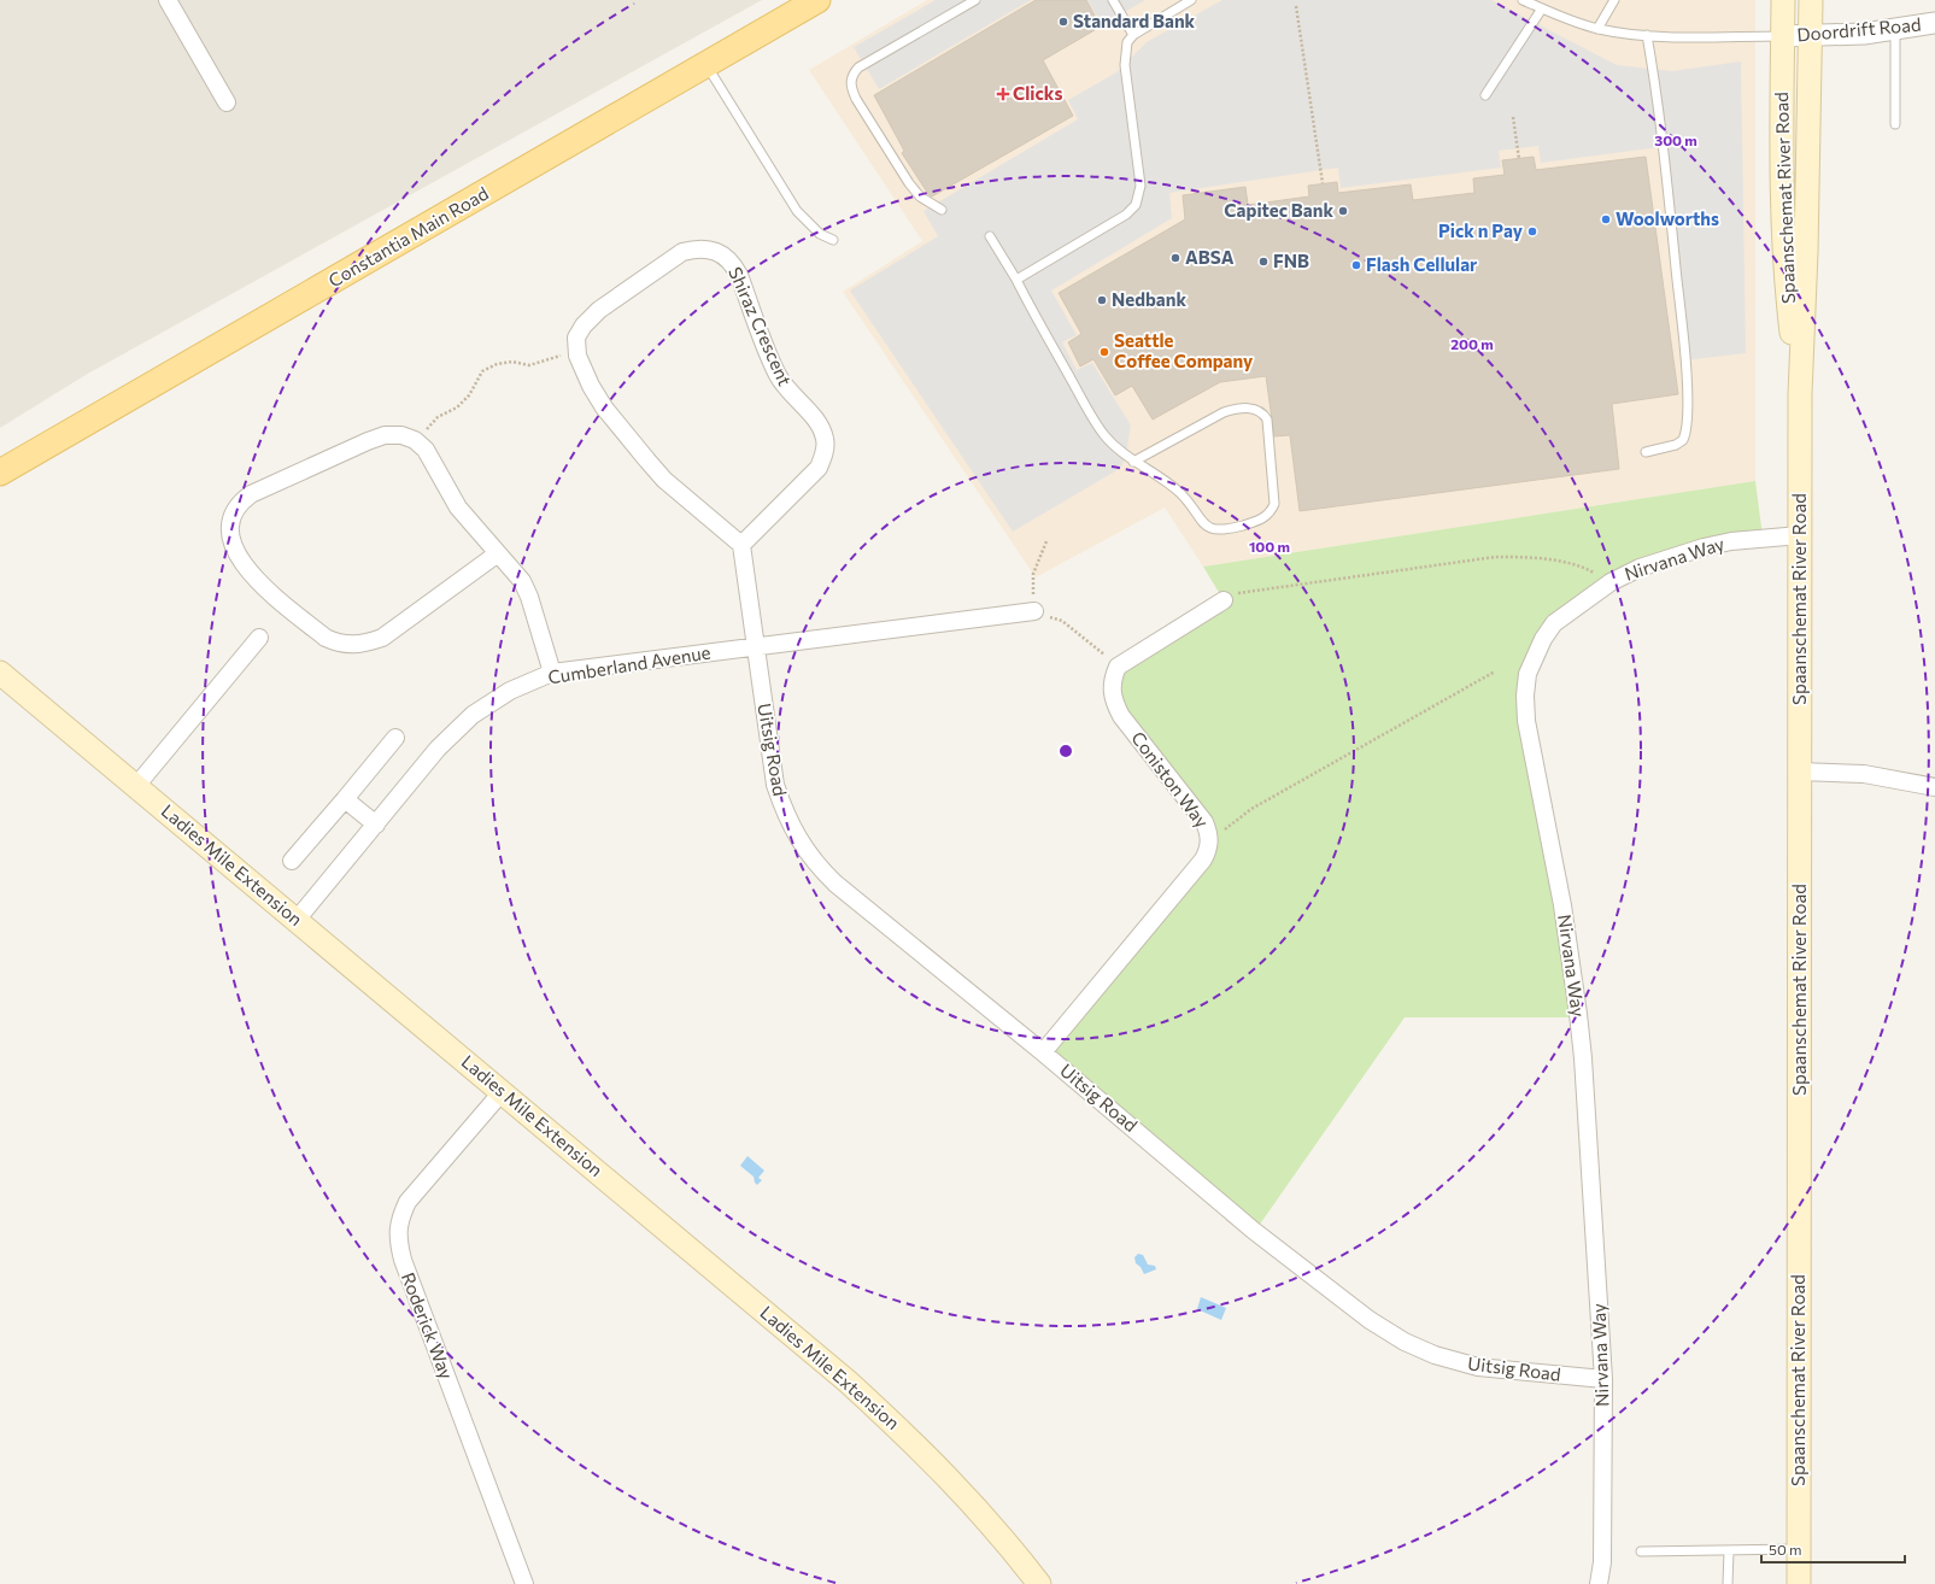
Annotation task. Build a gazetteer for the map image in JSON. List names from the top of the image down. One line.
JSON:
{"streets":{"main road":["Spaanschemat River Road","Constantia Main Road","Ladies Mile Extension"],"street":["Doordrift Road","Shiraz Crescent","Nirvana Way","Cumberland Avenue","Uitsig Road","Coniston Way","Roderick Way"]},"crossings":[["Doordrift Road","Spaanschemat River Road"],["Spaanschemat River Road","Nirvana Way"],["Nirvana Way","Uitsig Road"],["Cumberland Avenue","Uitsig Road"],["Cumberland Avenue","Ladies Mile Extension"],["Uitsig Road","Coniston Way"],["Ladies Mile Extension","Roderick Way"]],"places":{"other":["Standard Bank","Capitec Bank","Woolworths","Pick n Pay","ABSA","FNB","Flash Cellular","Nedbank","Seattle Coffee Company"],"health":["Clicks"]},"scale_bar":"50 m","rings":["300 m","200 m","100 m"]}
